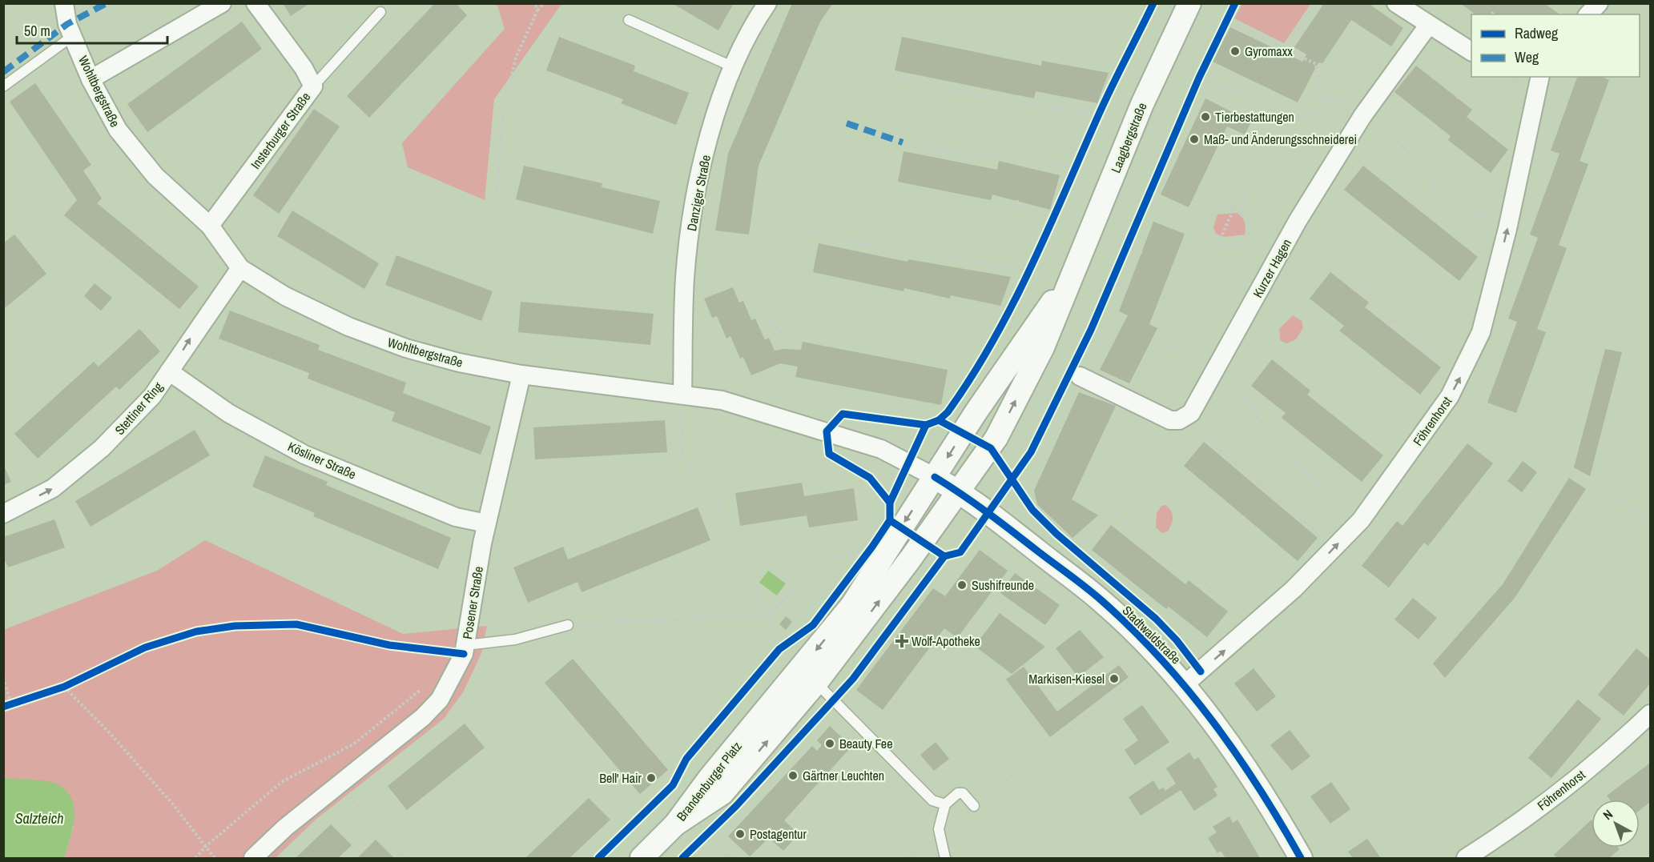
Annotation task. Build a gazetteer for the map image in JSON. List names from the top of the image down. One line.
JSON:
{"streets":{"street":["Wohltbergstraße","Insterburger Straße","Laagbergstraße","Danziger Straße","Kurzer Hagen","Stettiner Ring","Föhrenhorst","Kösliner Straße","Posener Straße","Stadtwaldstraße","Brandenburger Platz"]},"crossings":[["Wohltbergstraße","Insterburger Straße"],["Wohltbergstraße","Laagbergstraße"],["Wohltbergstraße","Danziger Straße"],["Wohltbergstraße","Stettiner Ring"],["Wohltbergstraße","Posener Straße"],["Wohltbergstraße","Stadtwaldstraße"],["Wohltbergstraße","Brandenburger Platz"],["Laagbergstraße","Stadtwaldstraße"],["Laagbergstraße","Brandenburger Platz"],["Stettiner Ring","Kösliner Straße"],["Föhrenhorst","Stadtwaldstraße"],["Kösliner Straße","Posener Straße"],["Stadtwaldstraße","Brandenburger Platz"]],"one_way":["Stettiner Ring","Föhrenhorst"],"water":["Salzteich"],"places":{"other":["Gyromaxx","Tierbestattungen","Maß- und Änderungsschneiderei","Sushifreunde","Markisen-Kiesel","Beauty Fee","Gärtner Leuchten","Bell' Hair","Postagentur"],"health":["Wolf-Apotheke"]},"legend":["Radweg","Weg"],"scale_bar":"50 m","north":"top left"}
